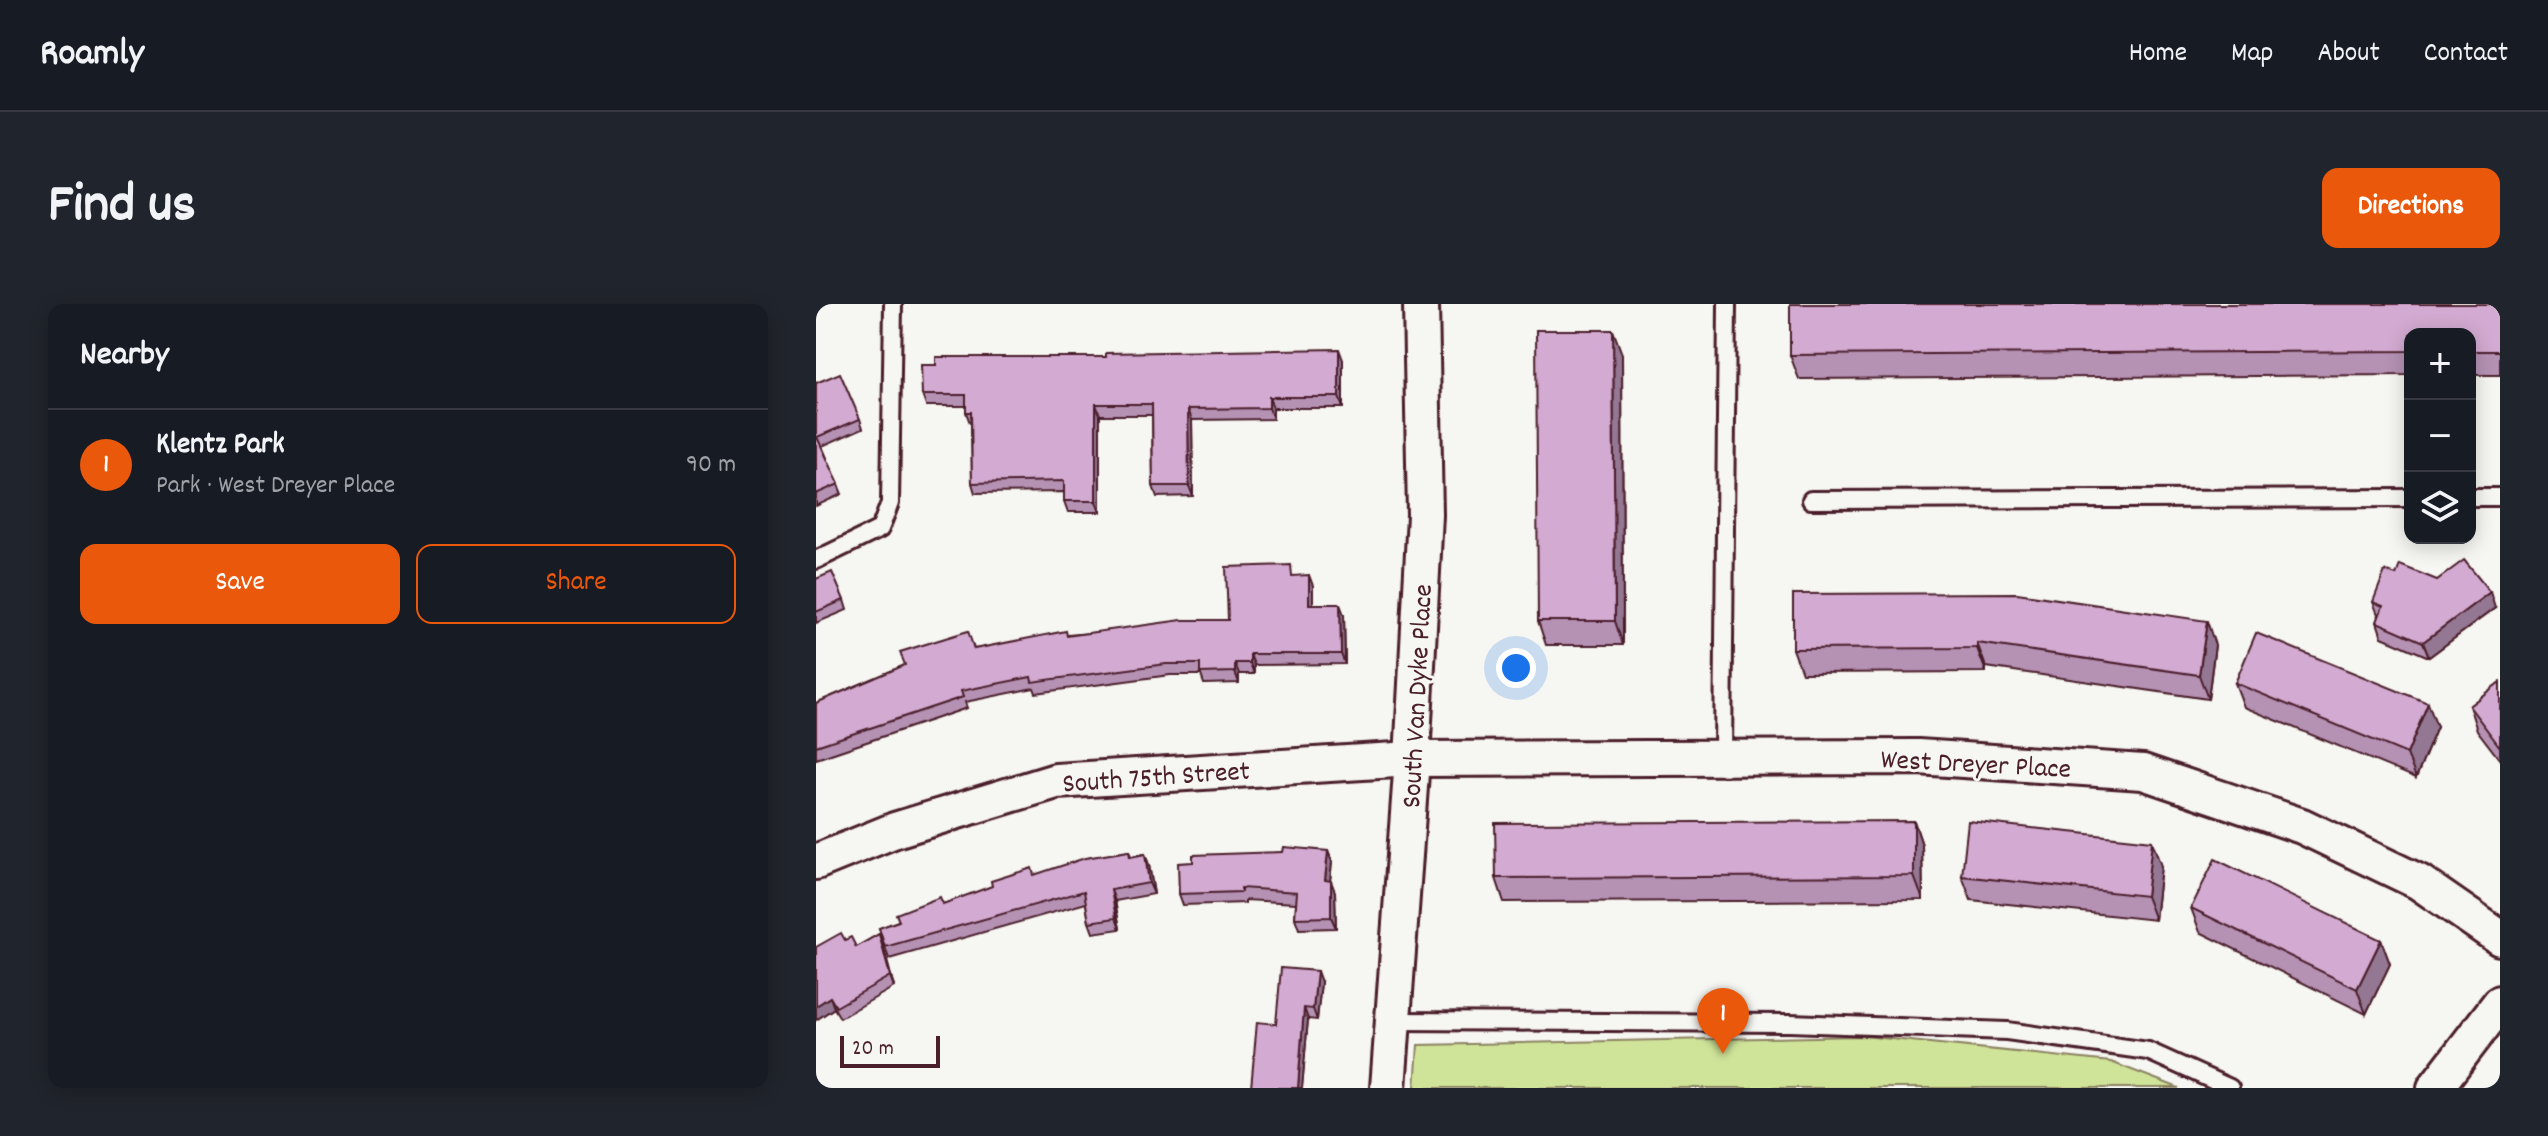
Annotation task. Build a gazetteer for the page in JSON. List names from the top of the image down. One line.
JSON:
{"streets":{"street":["South Van Dyke Place","West Dreyer Place","South 75th Street"]},"crossings":[["South Van Dyke Place","West Dreyer Place"],["South Van Dyke Place","South 75th Street"],["West Dreyer Place","South 75th Street"]],"scale_bar":"20 m","page":{"header":"Roamly","nav":["Home","Map","About","Contact"],"title":"Find us","buttons":["Directions",["Save","Share"]],"heading":"Nearby","map_buttons":["+","−"],"list":[{"mark":"1","name":"Klentz Park","note":"Park · West Dreyer Place","value":"90 m"}],"pins":"1","scale":"20 m"}}
